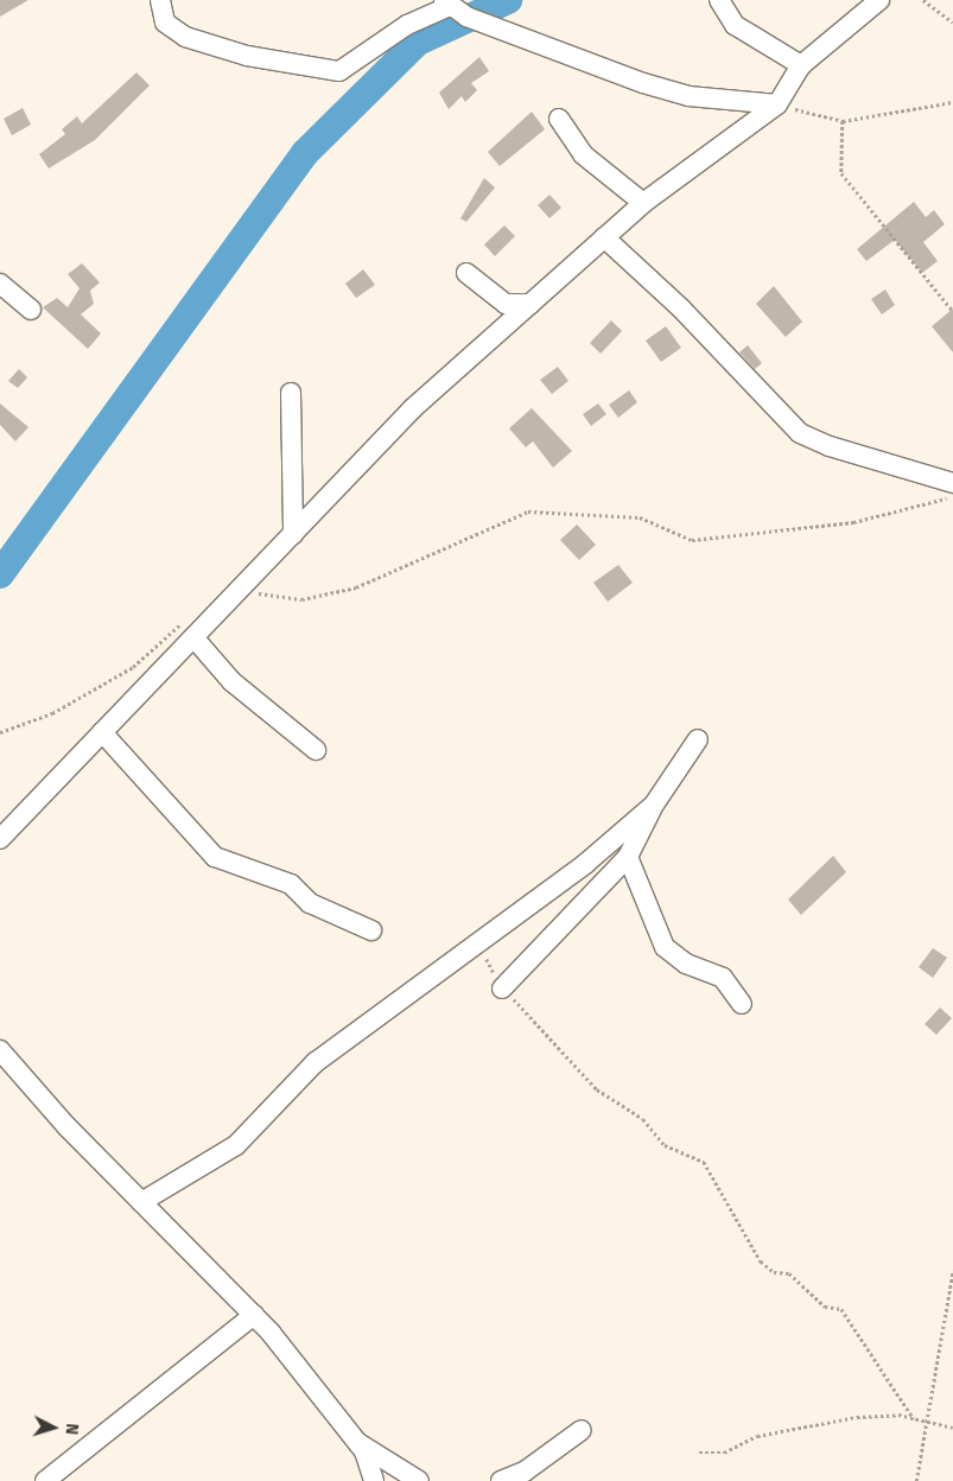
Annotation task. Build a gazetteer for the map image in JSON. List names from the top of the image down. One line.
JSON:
{"north":"right"}
